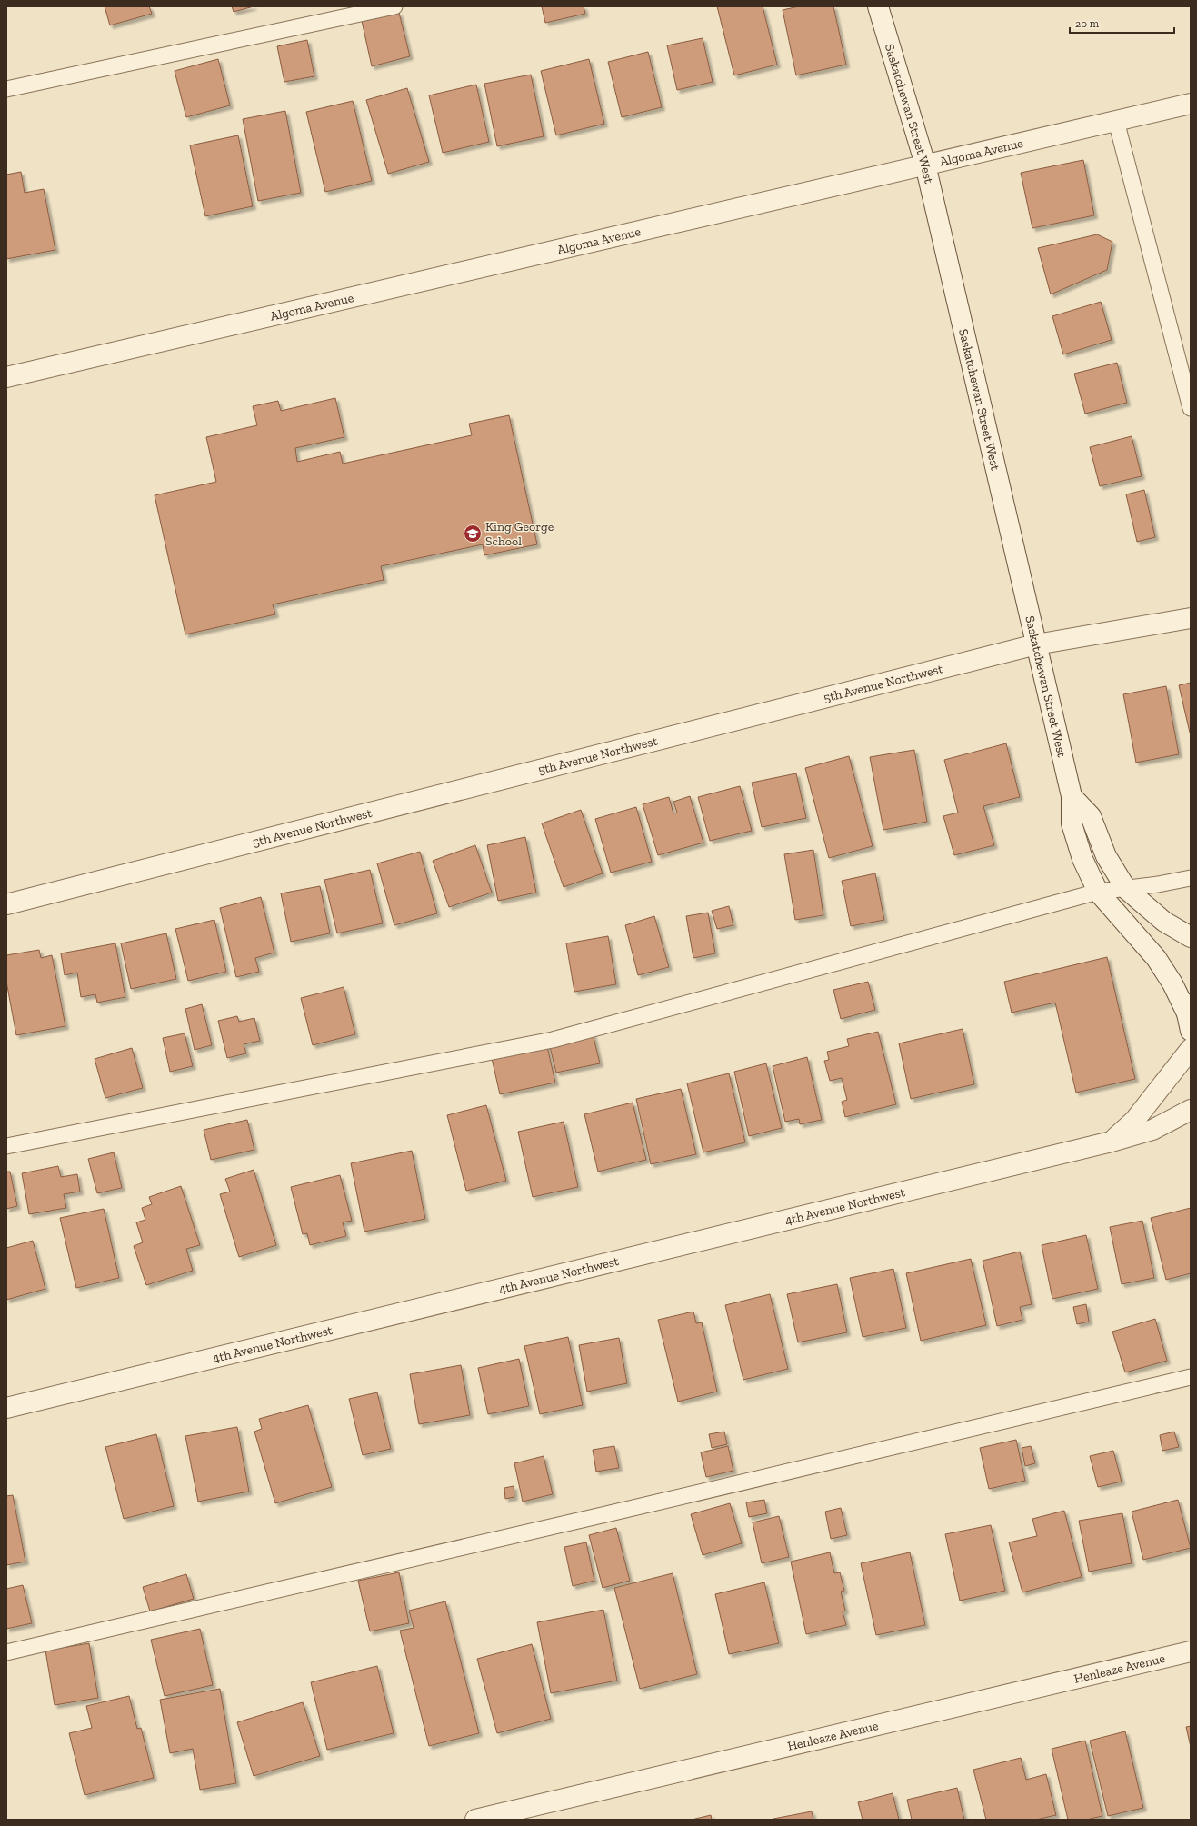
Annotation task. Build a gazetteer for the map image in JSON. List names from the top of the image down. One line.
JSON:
{"streets":{"street":["Saskatchewan Street West","Algoma Avenue","5th Avenue Northwest","4th Avenue Northwest","Henleaze Avenue"]},"crossings":[["Saskatchewan Street West","Algoma Avenue"],["Saskatchewan Street West","5th Avenue Northwest"]],"places":{"school or university":["King George School"]},"scale_bar":"20 m"}
